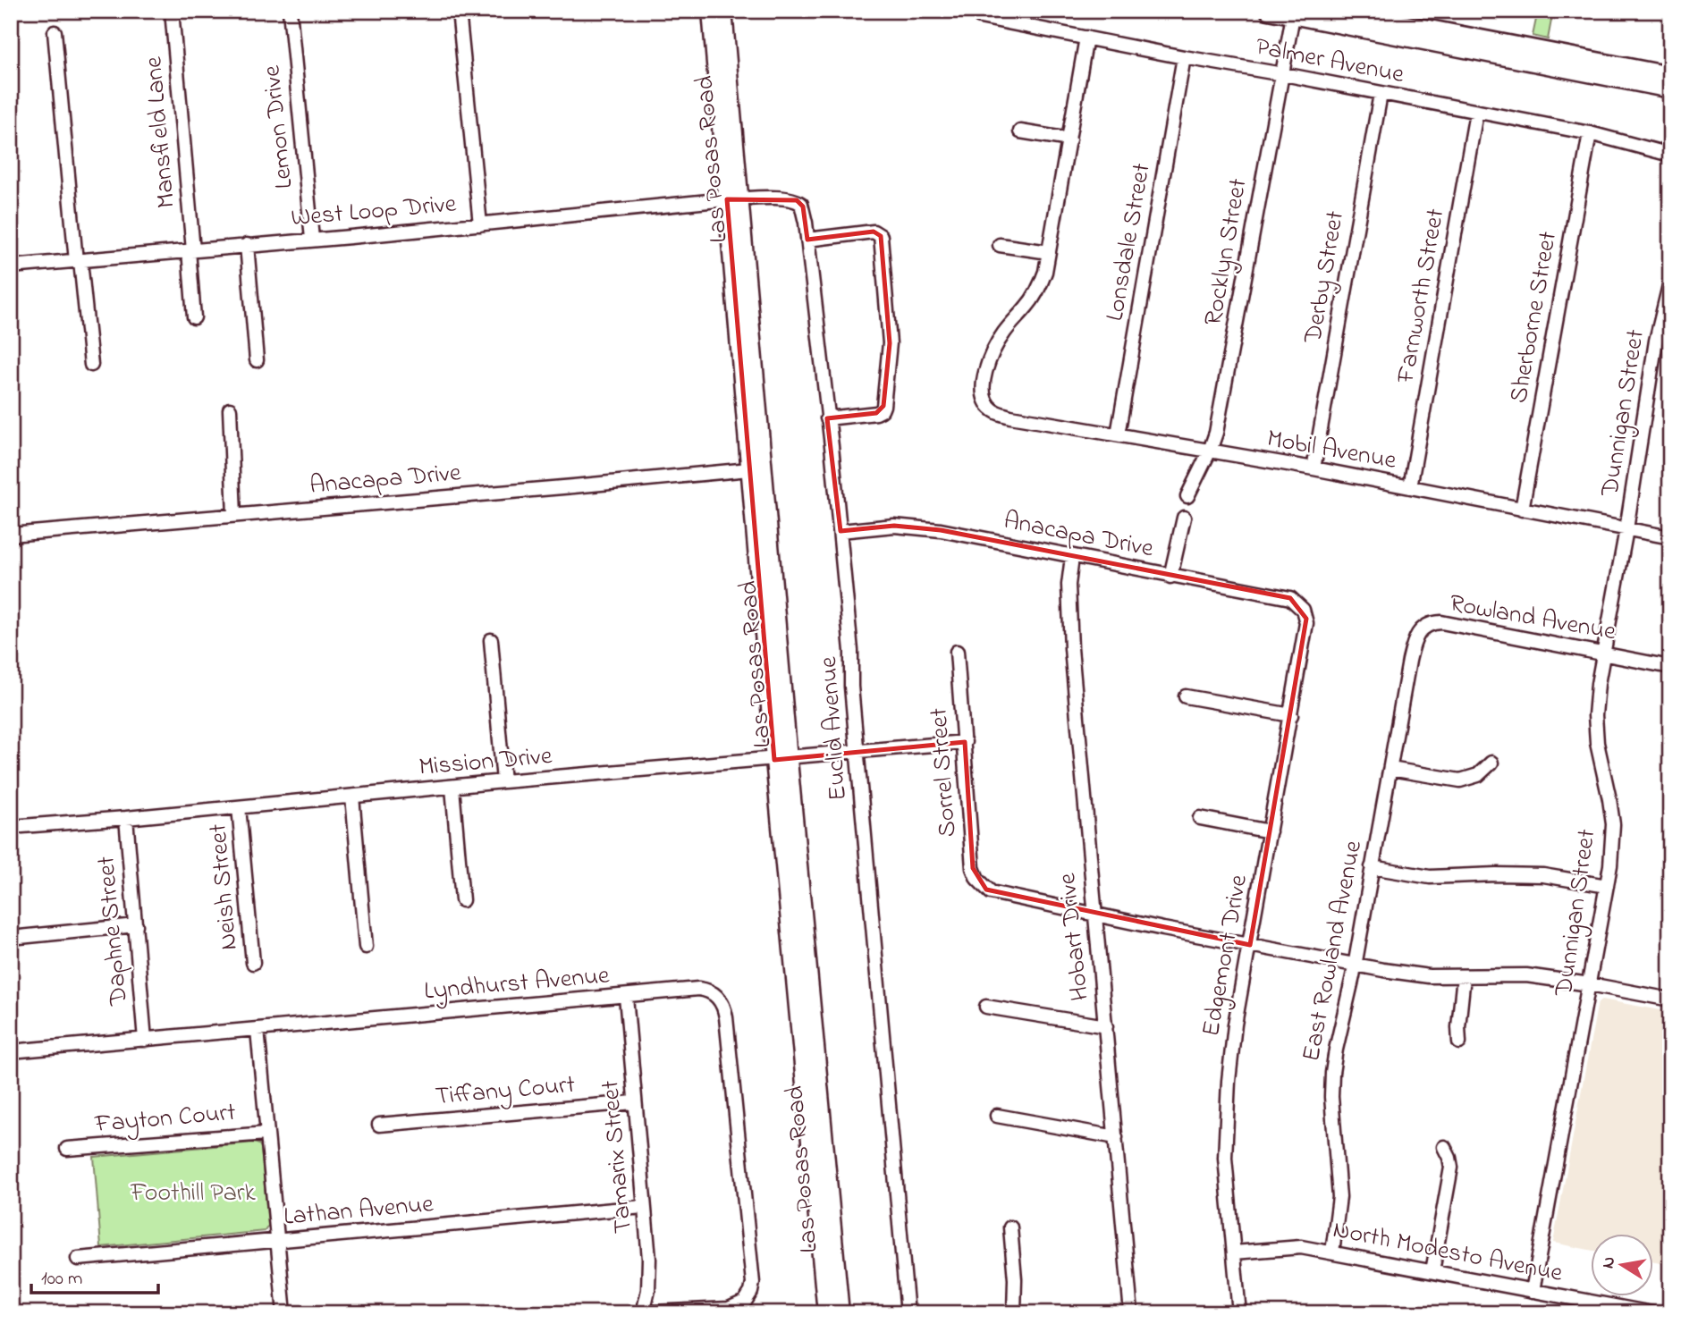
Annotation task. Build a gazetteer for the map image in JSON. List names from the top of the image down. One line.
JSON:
{"streets":{"main road":["Las Posas Road"],"street":["Palmer Avenue","Lemon Drive","Mansfield Lane","West Loop Drive","Lonsdale Street","Rocklyn Street","Derby Street","Farnworth Street","Sherborne Street","Dunnigan Street","Mobil Avenue","Anacapa Drive","Rowland Avenue","Euclid Avenue","Mission Drive","Sorrel Street","Neish Street","Daphne Street","Hobart Drive","East Rowland Avenue","Edgemont Drive","Lyndhurst Avenue","Tiffany Court","Fayton Court","Tamarix Street","Lathan Avenue","North Modesto Avenue"]},"crossings":[["Palmer Avenue","Lonsdale Street"],["Palmer Avenue","Rocklyn Street"],["Palmer Avenue","Derby Street"],["Palmer Avenue","Farnworth Street"],["Palmer Avenue","Sherborne Street"],["Lemon Drive","West Loop Drive"],["Mansfield Lane","West Loop Drive"],["Las Posas Road","West Loop Drive"],["Las Posas Road","Anacapa Drive"],["Las Posas Road","Euclid Avenue"],["Las Posas Road","Mission Drive"],["West Loop Drive","Euclid Avenue"],["Lonsdale Street","Mobil Avenue"],["Rocklyn Street","Mobil Avenue"],["Derby Street","Mobil Avenue"],["Farnworth Street","Mobil Avenue"],["Sherborne Street","Mobil Avenue"],["Dunnigan Street","Mobil Avenue"],["Dunnigan Street","Rowland Avenue"],["Dunnigan Street","North Modesto Avenue"],["Anacapa Drive","Euclid Avenue"],["Anacapa Drive","Hobart Drive"],["Anacapa Drive","Edgemont Drive"],["Rowland Avenue","East Rowland Avenue"],["Euclid Avenue","Mission Drive"],["Mission Drive","Sorrel Street"],["Mission Drive","Neish Street"],["Mission Drive","Daphne Street"],["Sorrel Street","Hobart Drive"],["Daphne Street","Lyndhurst Avenue"],["East Rowland Avenue","North Modesto Avenue"],["Edgemont Drive","North Modesto Avenue"],["Lyndhurst Avenue","Tamarix Street"],["Tiffany Court","Tamarix Street"],["Tamarix Street","Lathan Avenue"]],"parks":["Foothill Park"],"scale_bar":"100 m","north":"left"}
